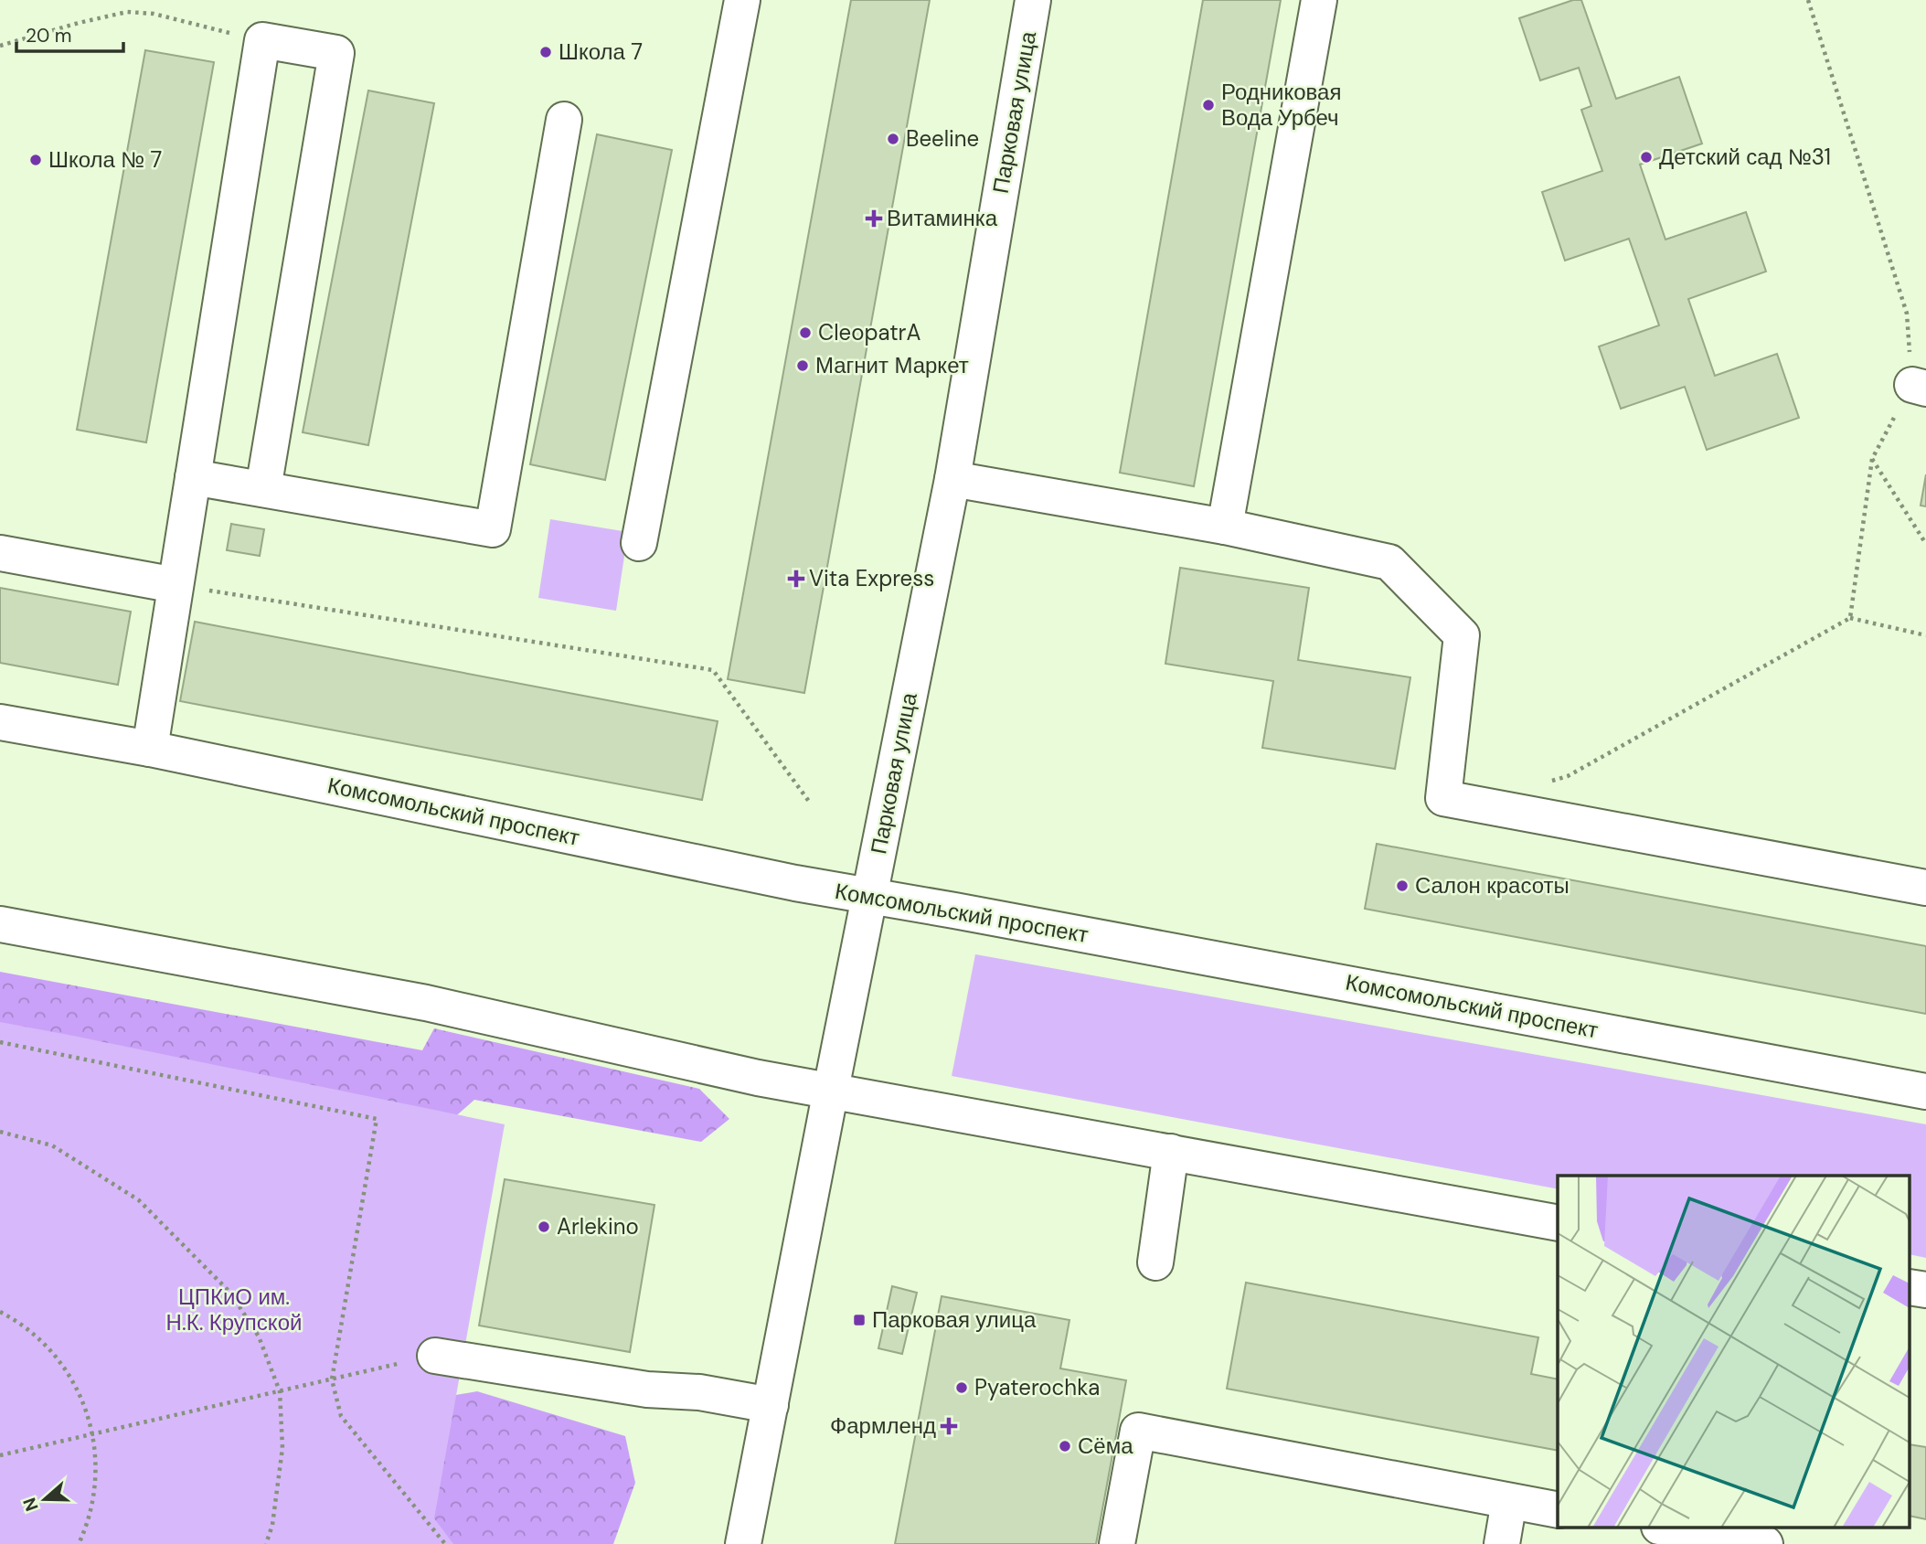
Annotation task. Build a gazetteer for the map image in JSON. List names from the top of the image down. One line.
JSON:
{"streets":{"main road":["Парковая улица","Комсомольский проспект"]},"crossings":[["Парковая улица","Комсомольский проспект"]],"parks":["ЦПКиО им. Н.К. Крупской"],"places":{"other":["Школа 7","Родниковая Вода Урбеч","Beeline","Детский сад №31","Школа № 7","CleopatrA","Магнит Маркет","Салон красоты","Arlekino","Pyaterochka","Сёма"],"health":["Витаминка","Vita Express","Фармленд"],"transit":["Парковая улица"]},"scale_bar":"20 m","north":"left"}
